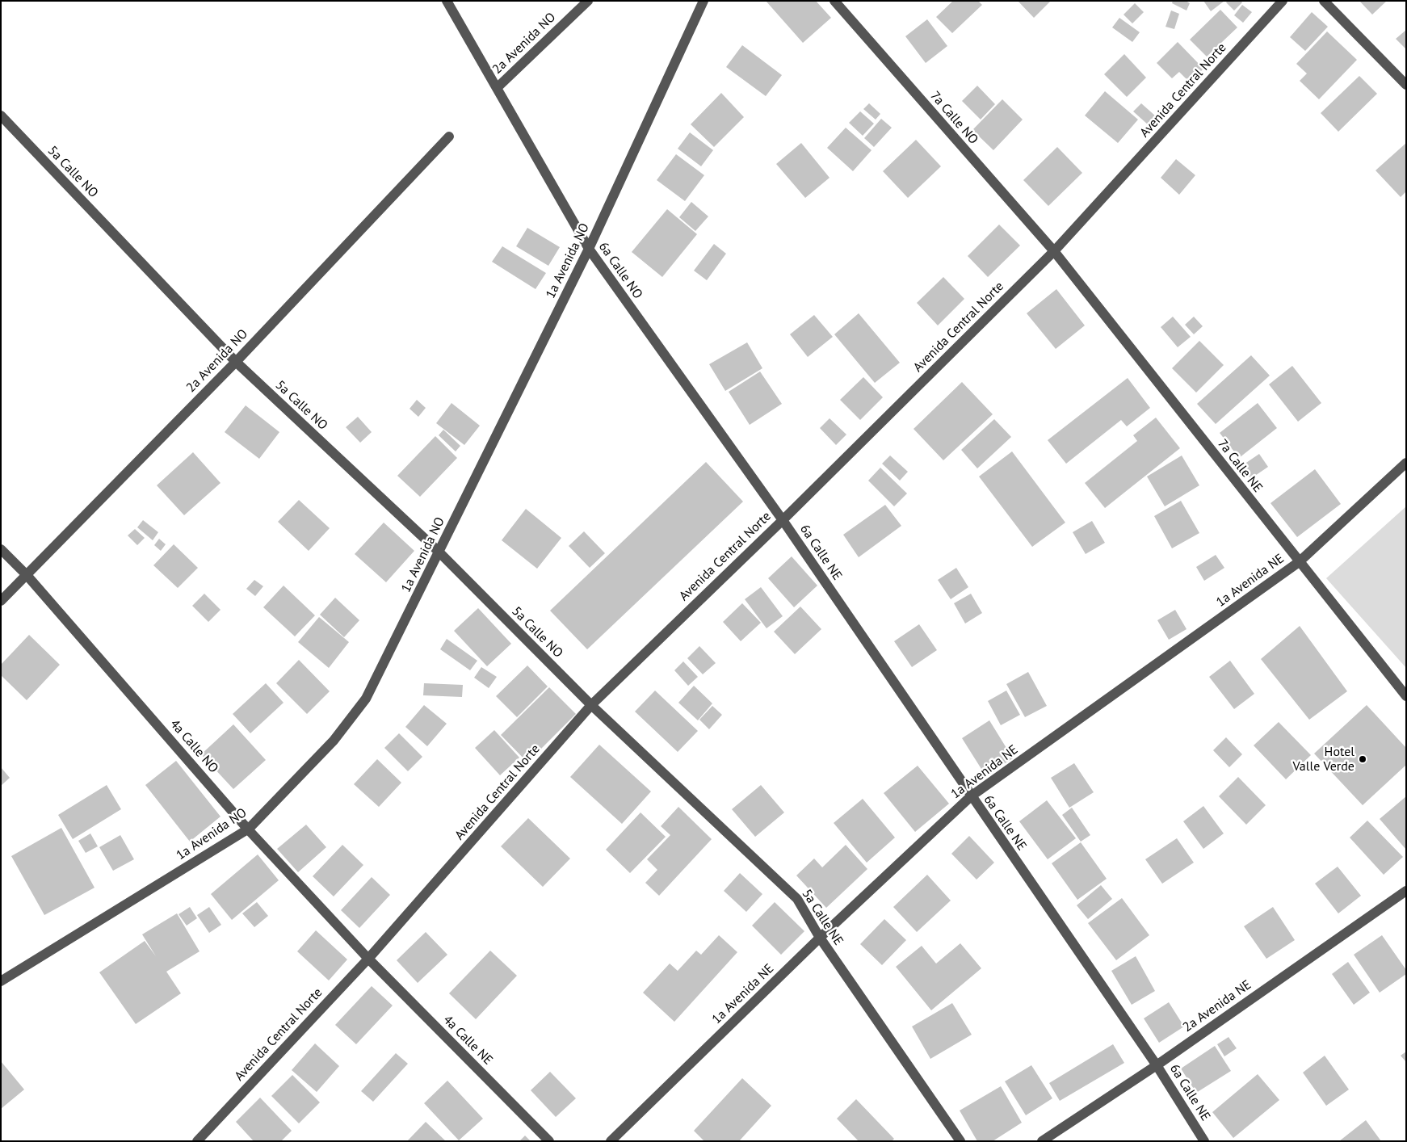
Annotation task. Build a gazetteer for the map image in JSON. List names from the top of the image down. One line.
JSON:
{"streets":{"street":["2a Avenida NO","Avenida Central Norte","7a Calle NO","5a Calle NO","1a Avenida NO","6a Calle NO","7a Calle NE","6a Calle NE","1a Avenida NE","4a Calle NO","5a Calle NE","2a Avenida NE","4a Calle NE"]},"crossings":[["2a Avenida NO","5a Calle NO"],["2a Avenida NO","6a Calle NO"],["2a Avenida NO","4a Calle NO"],["Avenida Central Norte","7a Calle NO"],["Avenida Central Norte","5a Calle NO"],["Avenida Central Norte","6a Calle NO"],["Avenida Central Norte","7a Calle NE"],["Avenida Central Norte","6a Calle NE"],["Avenida Central Norte","4a Calle NO"],["Avenida Central Norte","5a Calle NE"],["Avenida Central Norte","4a Calle NE"],["7a Calle NO","7a Calle NE"],["5a Calle NO","1a Avenida NO"],["5a Calle NO","5a Calle NE"],["1a Avenida NO","6a Calle NO"],["1a Avenida NO","4a Calle NO"],["6a Calle NO","6a Calle NE"],["7a Calle NE","1a Avenida NE"],["6a Calle NE","1a Avenida NE"],["6a Calle NE","2a Avenida NE"],["1a Avenida NE","5a Calle NE"],["4a Calle NO","4a Calle NE"]],"places":["Hotel Valle Verde"]}
